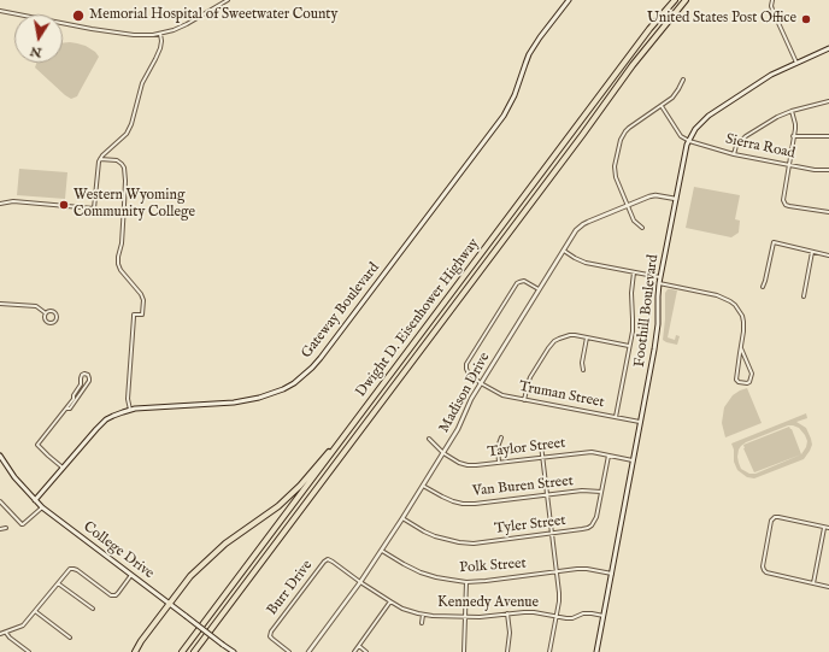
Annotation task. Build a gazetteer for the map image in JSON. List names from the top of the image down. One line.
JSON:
{"streets":{"highway":["Dwight D. Eisenhower Highway"],"main road":["Gateway Boulevard","Foothill Boulevard","College Drive"],"street":["Sierra Road","Madison Drive","Truman Street","Taylor Street","Van Buren Street","Tyler Street","Polk Street","Burr Drive","Kennedy Avenue"]},"crossings":[["Sierra Road","Foothill Boulevard"],["Gateway Boulevard","College Drive"],["Foothill Boulevard","Madison Drive"],["Foothill Boulevard","Truman Street"],["Foothill Boulevard","Taylor Street"],["Foothill Boulevard","Polk Street"],["Foothill Boulevard","Kennedy Avenue"],["Madison Drive","Truman Street"],["Madison Drive","Taylor Street"],["Madison Drive","Van Buren Street"],["Madison Drive","Tyler Street"],["Madison Drive","Polk Street"],["Madison Drive","Kennedy Avenue"],["Taylor Street","Tyler Street"],["Van Buren Street","Tyler Street"],["Burr Drive","Kennedy Avenue"]],"places":["Memorial Hospital of Sweetwater County","United States Post Office","Western Wyoming Community College"],"north":"bottom"}
